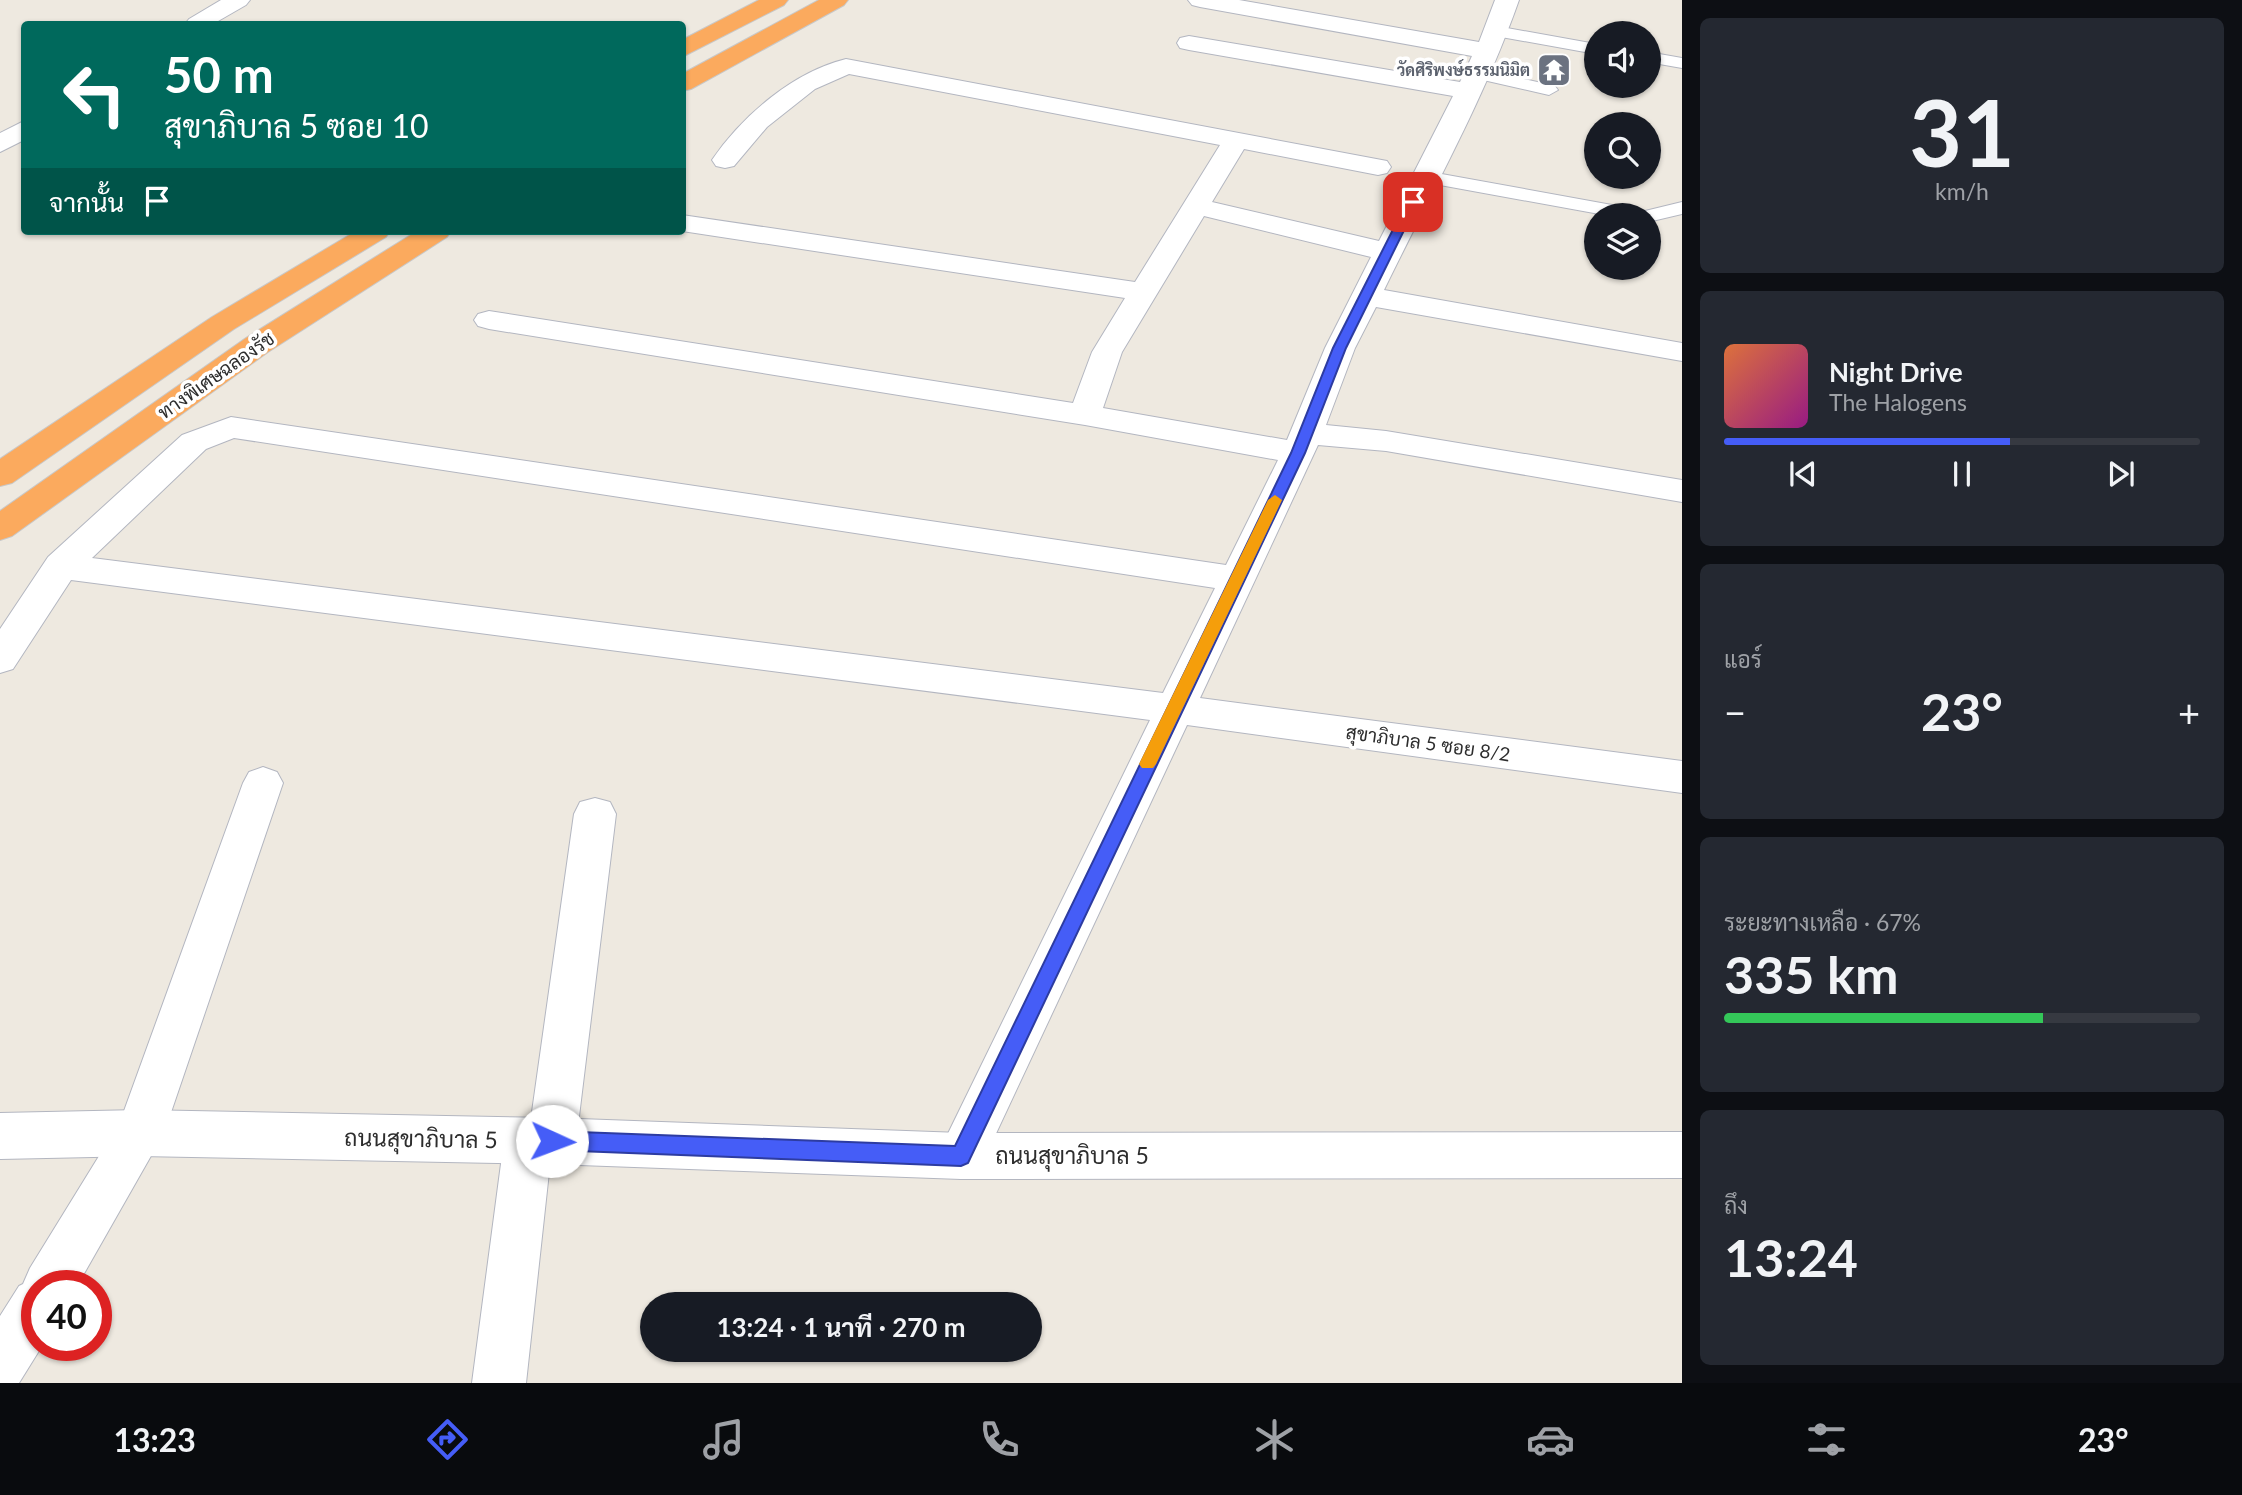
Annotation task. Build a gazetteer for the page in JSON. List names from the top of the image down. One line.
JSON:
{"streets":{"highway":["ทางพิเศษฉลองรัช"],"street":["สุขาภิบาล 5 ซอย 8/2","ถนนสุขาภิบาล 5"]},"places":{"temple":["วัดศิริพงษ์ธรรมนิมิต"]},"page":{"tile":[["31","km/h"],"แอร์",["ระยะทางเหลือ · 67%","335 km"],["ถึง","13:24"]],"turn":["50 m","สุขาภิบาล 5 ซอย 10"],"then":"จากนั้น","song":["Night Drive","The Halogens"],"heat":["−","23°","+"],"limit":"40","trip":"13:24 · 1 นาที · 270 m","tabs":["13:23","23°"]}}
